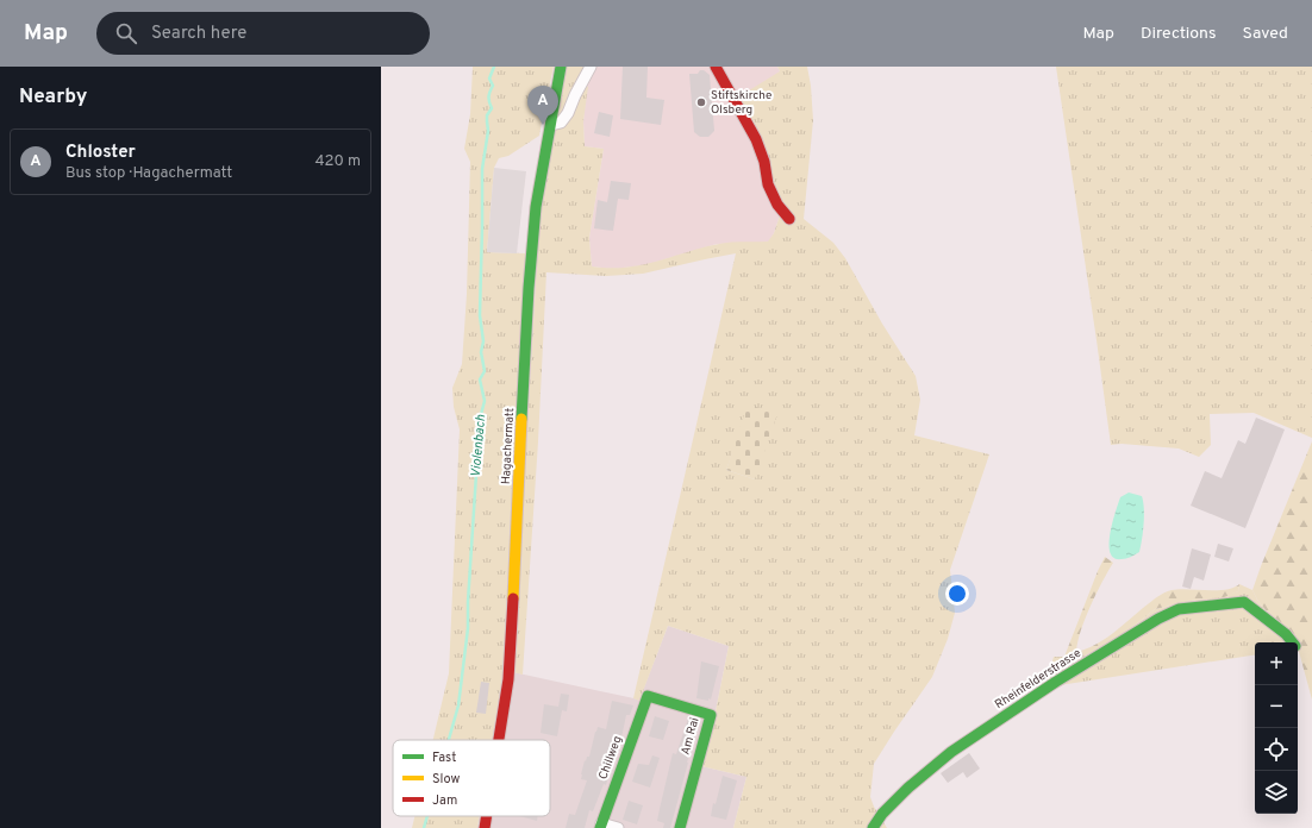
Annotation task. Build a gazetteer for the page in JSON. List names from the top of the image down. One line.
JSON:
{"streets":{"street":["Hagachermatt","Rheinfelderstrasse","Am Rai","Chillweg"]},"crossings":[["Am Rai","Chillweg"]],"water":["Violenbach"],"places":["Stiftskirche Olsberg"],"legend":["Fast","Slow","Jam"],"page":{"header":"Map","search":"Search here","nav":["Map","Directions","Saved"],"heading":"Nearby","pins":"A","list":[{"mark":"A","name":"Chloster","note":"Bus stop · Hagachermatt","value":"420 m"}],"map_buttons":["+","−"]}}
